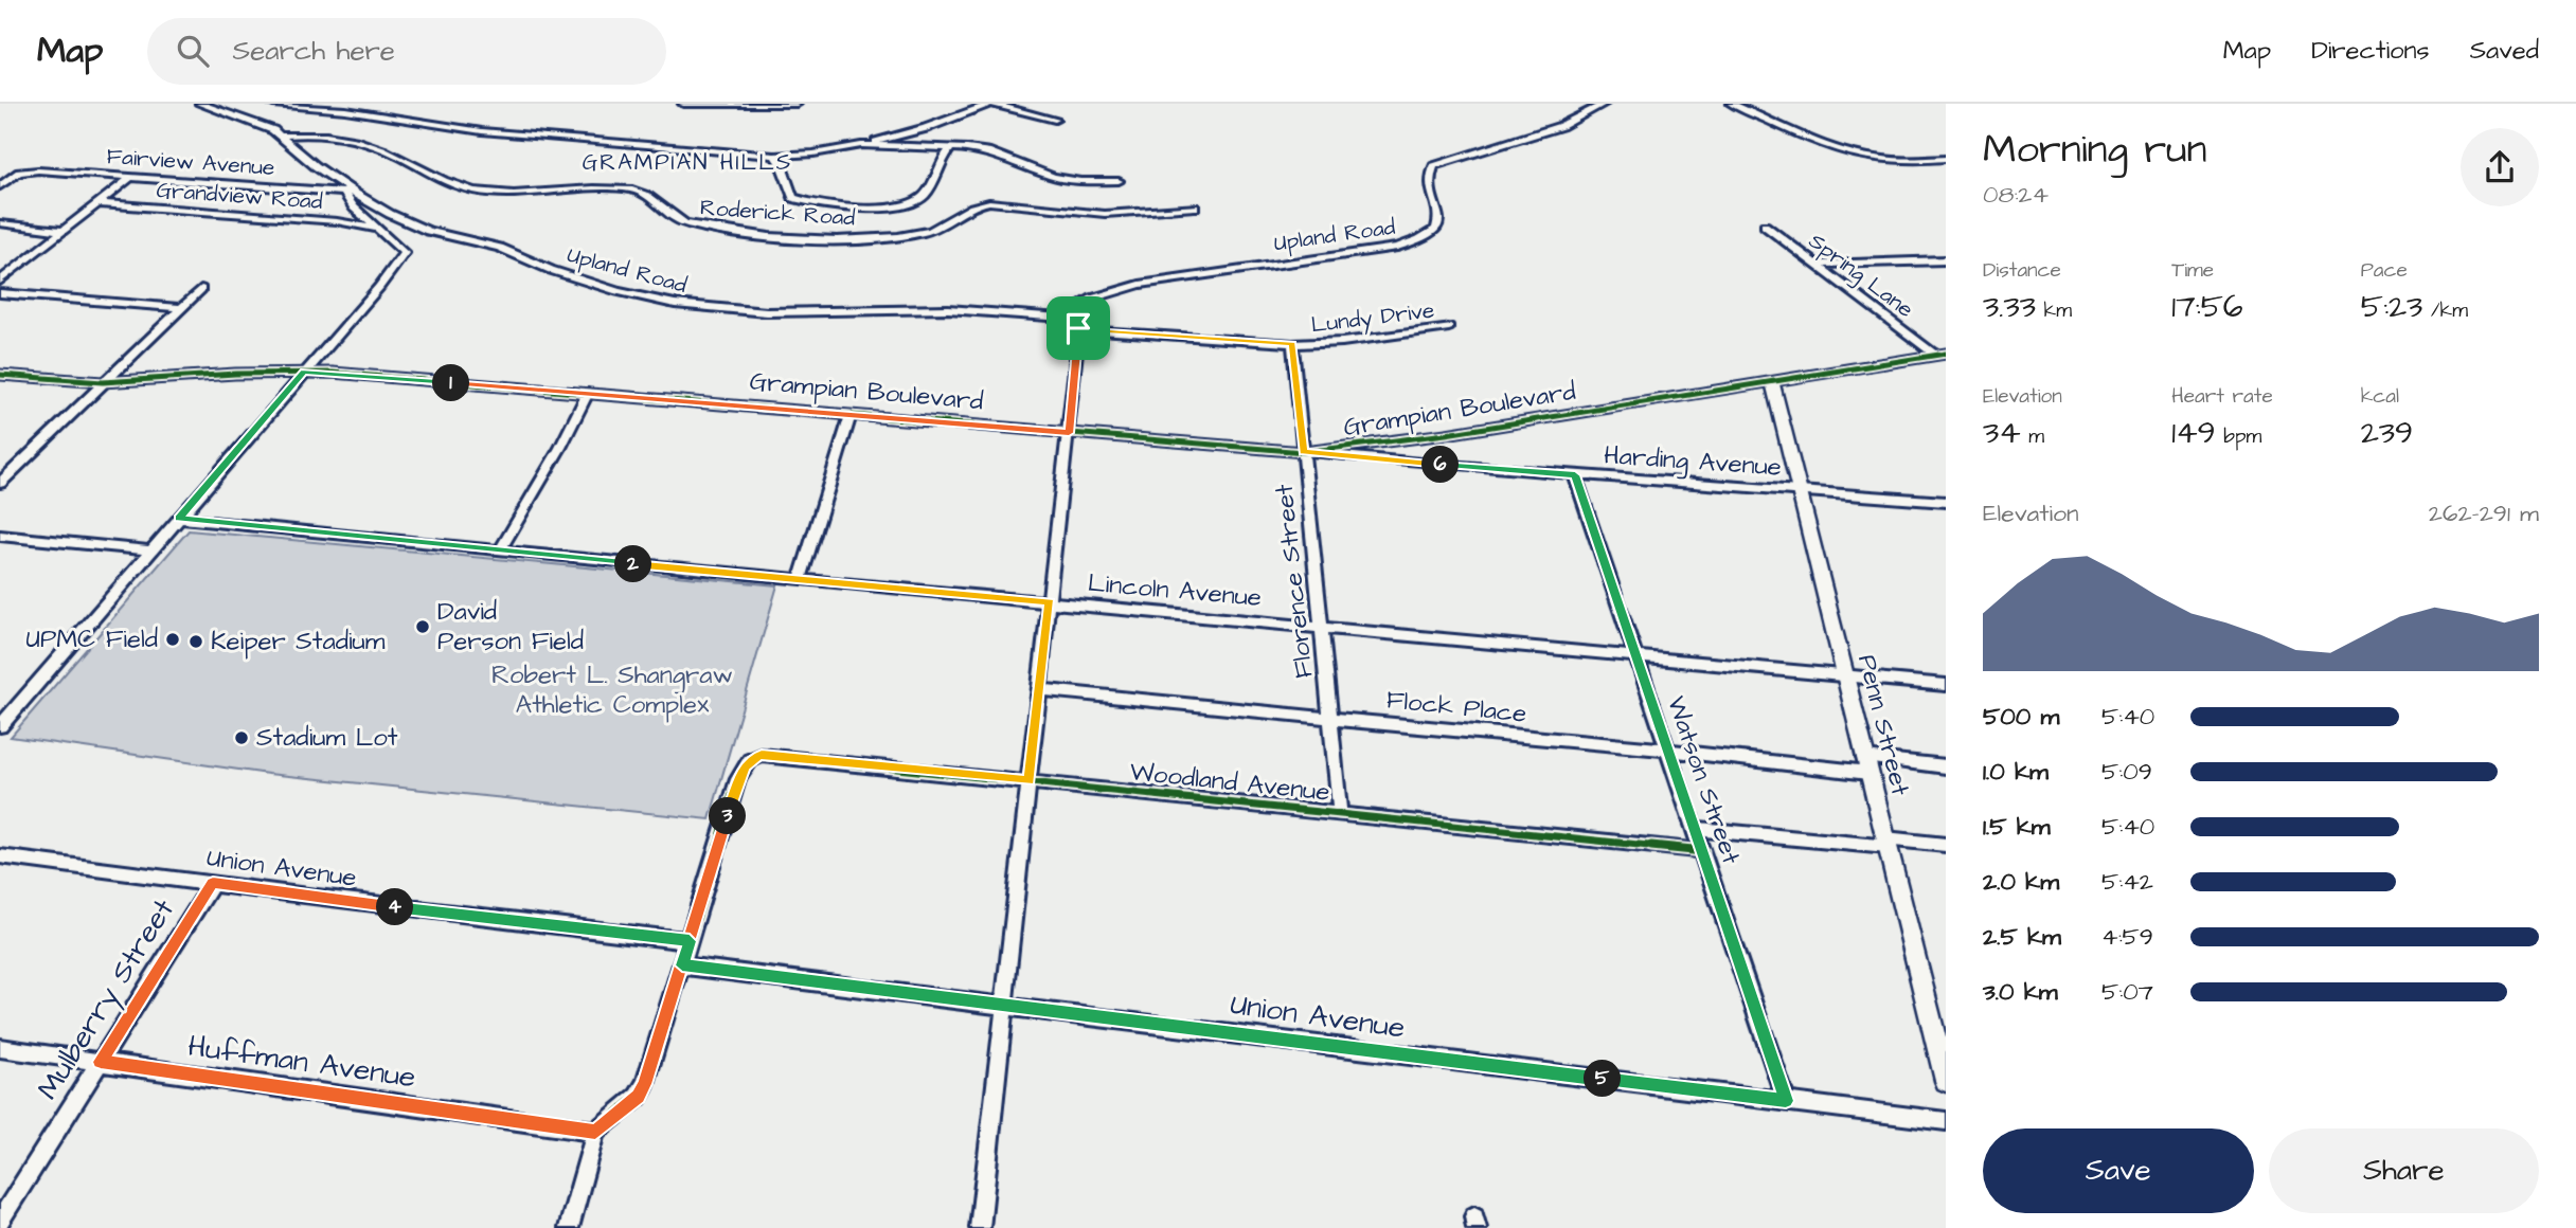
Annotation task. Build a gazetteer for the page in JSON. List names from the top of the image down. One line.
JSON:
{"streets":{"street":["Fairview Avenue","Grandview Road","Roderick Road","Upland Road","Spring Lane","Lundy Drive","Grampian Boulevard","Harding Avenue","Florence Street","Lincoln Avenue","Flock Place","Penn Street","Watson Street","Woodland Avenue","Union Avenue","Mulberry Street","Huffman Avenue"]},"crossings":[["Fairview Avenue","Upland Road"],["Roderick Road","Upland Road"],["Spring Lane","Grampian Boulevard"],["Lundy Drive","Florence Street"],["Grampian Boulevard","Harding Avenue"],["Grampian Boulevard","Florence Street"],["Grampian Boulevard","Penn Street"],["Harding Avenue","Florence Street"],["Harding Avenue","Penn Street"],["Harding Avenue","Watson Street"],["Florence Street","Lincoln Avenue"],["Florence Street","Flock Place"],["Florence Street","Woodland Avenue"],["Lincoln Avenue","Penn Street"],["Lincoln Avenue","Watson Street"],["Flock Place","Penn Street"],["Flock Place","Watson Street"],["Watson Street","Woodland Avenue"],["Watson Street","Union Avenue"],["Woodland Avenue","Union Avenue"],["Union Avenue","Mulberry Street"],["Mulberry Street","Huffman Avenue"]],"districts":["GRAMPIAN HILLS"],"parks":["Robert L. Shangraw Athletic Complex"],"places":["David Person Field","UPMC Field","Keiper Stadium","Stadium Lot"],"page":{"header":"Map","search":"Search here","nav":["Map","Directions","Saved"],"heading":["Morning run","08:24"],"stats":[["Distance","3.33 km"],["Time","17:56"],["Pace","5:23 /km"],["Elevation","34 m"],["Heart rate","149 bpm"],["kcal","239"]],"pins":["1","6","2","3","4","5"],"chart":["Elevation","262–291 m"],"list":[{"name":"500 m","note":"5:40"},{"name":"1.0 km","note":"5:09"},{"name":"1.5 km","note":"5:40"},{"name":"2.0 km","note":"5:42"},{"name":"2.5 km","note":"4:59"},{"name":"3.0 km","note":"5:07"}],"buttons":["Save","Share"]}}
